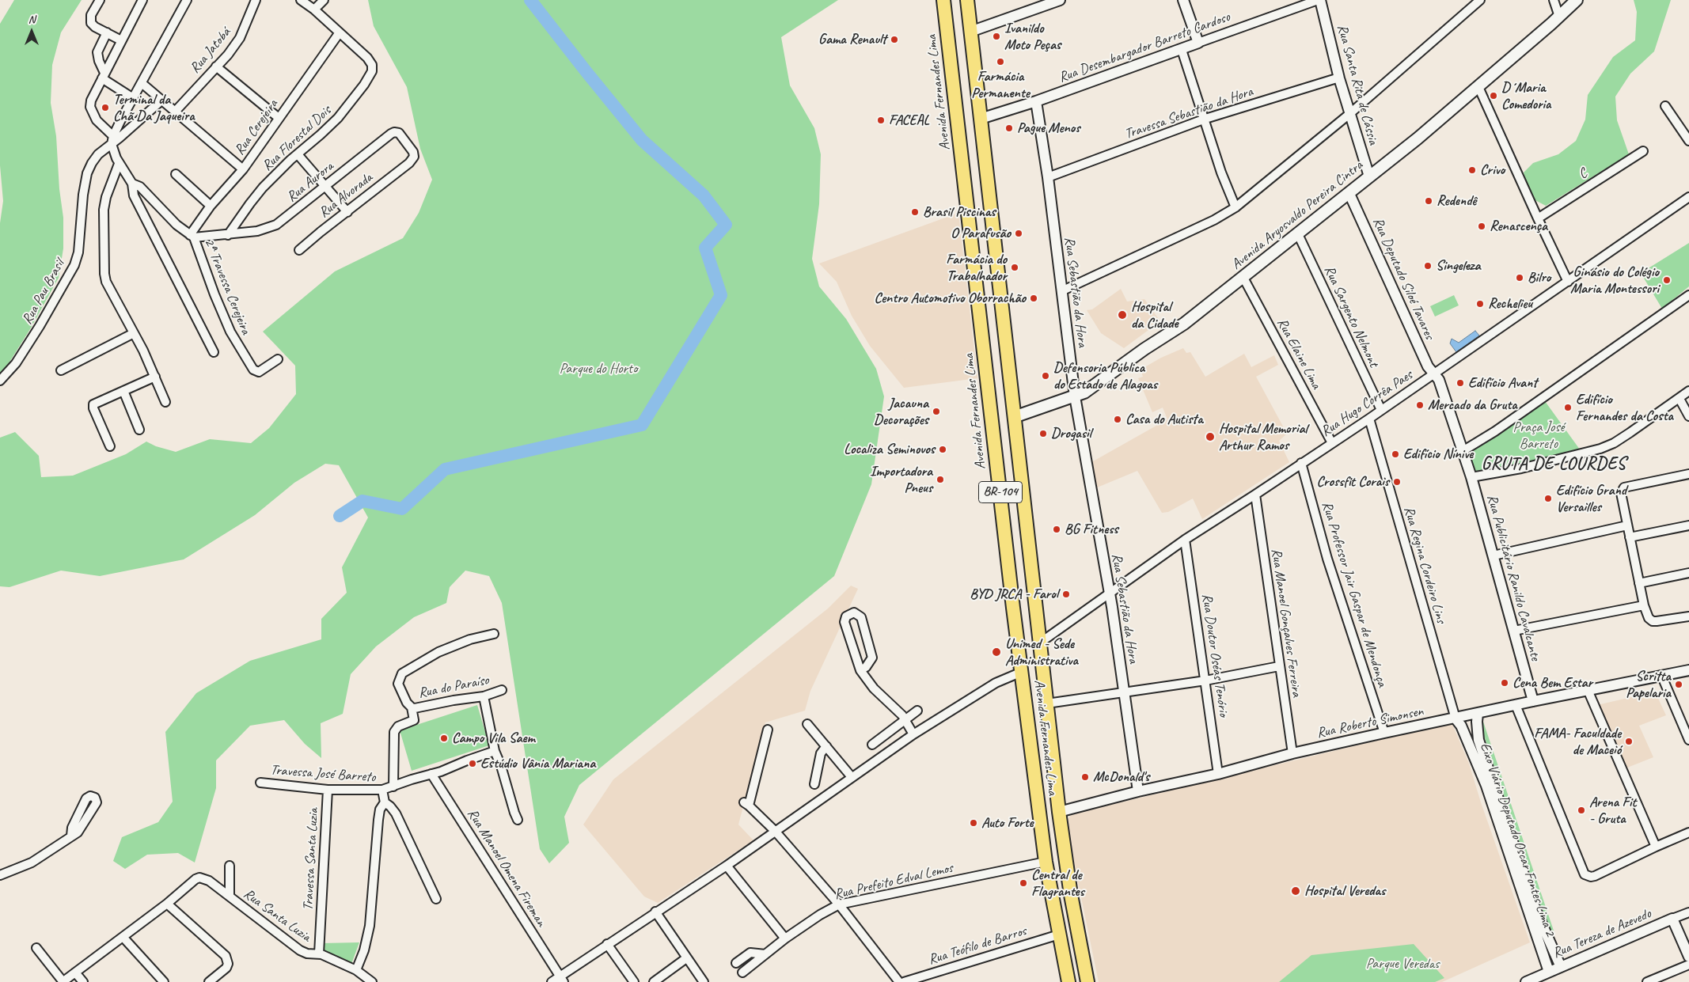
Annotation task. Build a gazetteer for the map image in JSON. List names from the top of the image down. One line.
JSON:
{"streets":{"highway":["Avenida Fernandes Lima","BR-104"],"main road":["Avenida Aryosvaldo Pereira Cintra"],"street":["Rua Desembargador Barreto Cardoso","Rua Jatobá","Rua Santa Rita de Cássia","Travessa Sebastião da Hora","Rua Cerejeira","Rua Florestal Dois","C","Rua Aurora","Rua Alvorada","Rua Deputado Siloé Tavares","2ª Travessa Cerejeira","Rua Pau Brasil","Rua Sebastião da Hora","Rua Sargento Nelmont","Rua Elaine Lima","Rua Hugo Corrêa Paes","Rua Regina Cordeiro Lins","Rua Publicitário Ranildo Cavalcante","Rua Professor Jair Gaspar de Mendonça","Rua Manoel Gonçalves Ferreira","Rua Doutor Oséas Tenório","Rua do Paraíso","Rua Roberto Simonsen","Travessa José Barreto","Eixo Viário Deputado Oscar Fontes Lima 2","Travessa Santa Luzia","Rua Manoel Omena Fireman","Rua Prefeito Edval Lemos","Rua Santa Luzia","Rua Tereza de Azevedo","Rua Teófilo de Barros"]},"crossings":[["Rua Desembargador Barreto Cardoso","Rua Santa Rita de Cássia"],["Rua Desembargador Barreto Cardoso","Avenida Fernandes Lima"],["Rua Desembargador Barreto Cardoso","Rua Sebastião da Hora"],["Rua Santa Rita de Cássia","Travessa Sebastião da Hora"],["Rua Santa Rita de Cássia","Avenida Aryosvaldo Pereira Cintra"],["Avenida Fernandes Lima","Avenida Aryosvaldo Pereira Cintra"],["Avenida Fernandes Lima","Rua Hugo Corrêa Paes"],["Avenida Fernandes Lima","Rua Roberto Simonsen"],["Avenida Fernandes Lima","Rua Prefeito Edval Lemos"],["Avenida Fernandes Lima","Rua Teófilo de Barros"],["Travessa Sebastião da Hora","Rua Sebastião da Hora"],["Rua Cerejeira","Rua Florestal Dois"],["Rua Cerejeira","Rua Aurora"],["Rua Cerejeira","2ª Travessa Cerejeira"],["Rua Florestal Dois","Rua Aurora"],["Rua Aurora","Rua Alvorada"],["Rua Aurora","2ª Travessa Cerejeira"],["Avenida Aryosvaldo Pereira Cintra","Rua Deputado Siloé Tavares"],["Avenida Aryosvaldo Pereira Cintra","Rua Sebastião da Hora"],["Avenida Aryosvaldo Pereira Cintra","Rua Sargento Nelmont"],["Avenida Aryosvaldo Pereira Cintra","Rua Elaine Lima"],["Rua Deputado Siloé Tavares","Rua Hugo Corrêa Paes"],["Rua Deputado Siloé Tavares","Rua Publicitário Ranildo Cavalcante"],["Rua Sebastião da Hora","Rua Hugo Corrêa Paes"],["Rua Sebastião da Hora","Rua Roberto Simonsen"],["Rua Sargento Nelmont","Rua Hugo Corrêa Paes"],["Rua Elaine Lima","Rua Hugo Corrêa Paes"],["Rua Hugo Corrêa Paes","Rua Regina Cordeiro Lins"],["Rua Hugo Corrêa Paes","Rua Publicitário Ranildo Cavalcante"],["Rua Hugo Corrêa Paes","Rua Professor Jair Gaspar de Mendonça"],["Rua Hugo Corrêa Paes","Rua Manoel Gonçalves Ferreira"],["Rua Hugo Corrêa Paes","Rua Doutor Oséas Tenório"],["Rua Regina Cordeiro Lins","Rua Roberto Simonsen"],["Rua Regina Cordeiro Lins","Eixo Viário Deputado Oscar Fontes Lima 2"],["Rua Publicitário Ranildo Cavalcante","Rua Roberto Simonsen"],["Rua Professor Jair Gaspar de Mendonça","Rua Roberto Simonsen"],["Rua Manoel Gonçalves Ferreira","Rua Roberto Simonsen"],["Rua Doutor Oséas Tenório","Rua Roberto Simonsen"],["Rua Roberto Simonsen","Eixo Viário Deputado Oscar Fontes Lima 2"],["Travessa José Barreto","Travessa Santa Luzia"],["Travessa José Barreto","Rua Manoel Omena Fireman"],["Eixo Viário Deputado Oscar Fontes Lima 2","Rua Tereza de Azevedo"],["Travessa Santa Luzia","Rua Santa Luzia"]],"districts":["GRUTA DE LOURDES"],"parks":["Parque do Horto","Praça José Barreto","Parque Veredas"],"places":["Ivanildo Moto Peças","Gama Renault","Farmácia Permanente","D´Maria Comedoria","Terminal da Chã Da Jaqueira","FACEAL","Pague Menos","Crivo","Redendê","Brasil Piscinas","Renascença","O Parafusão","Singeleza","Farmácia do Trabalhador","Bilro","Ginásio do Colégio Maria Montessori","Centro Automotivo Oborrachão","Rechelieu","Hospital da Cidade","Defensoria Pública do Estado de Alagoas","Edifício Avant","Mercado da Gruta","Edifício Fernandes da Costa","Jacauna Decorações","Casa do Autista","Drogasil","Hospital Memorial Arthur Ramos","Localiza Seminovos","Edifício Nínive","Importadora Pneus","Crossfit Corais","Edifício Grand Versailles","BG Fitness","BYD JRCA - Farol","Unimed - Sede Administrativa","Cena Bem Estar","Scritta Papelaria","Campo Vila Saem","FAMA- Faculdade de Maceió","Estúdio Vânia Mariana","McDonald's","Arena Fit - Gruta","Auto Forte","Central de Flagrantes","Hospital Veredas"],"north":"top"}
